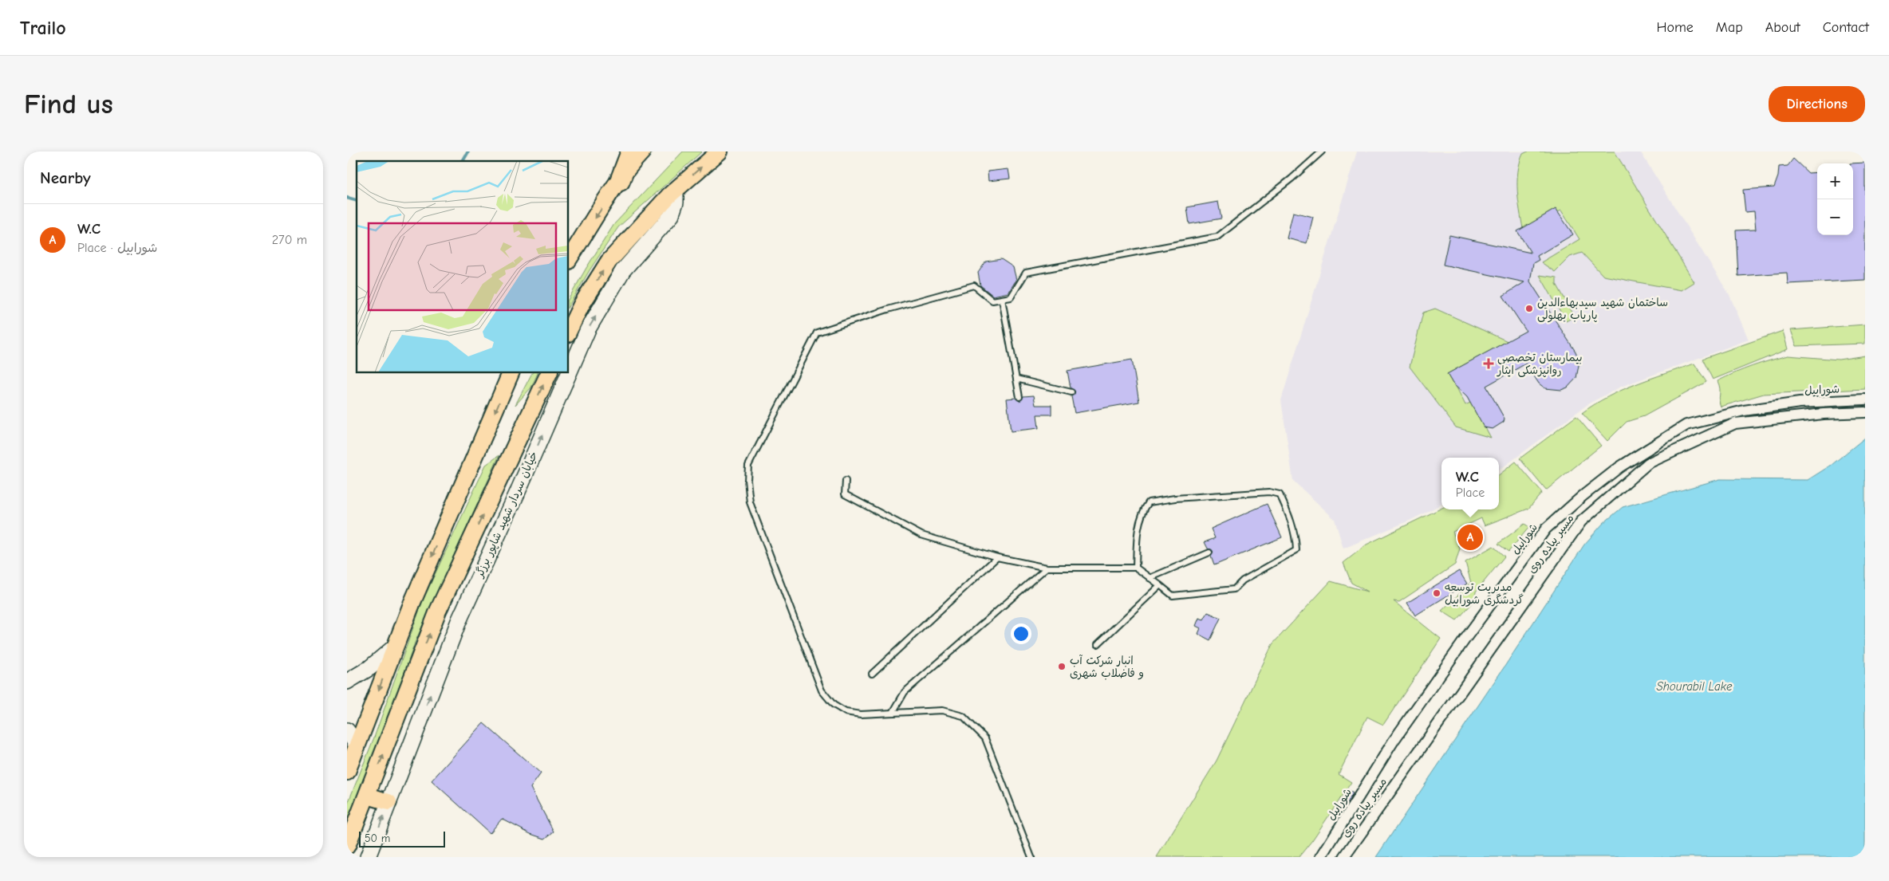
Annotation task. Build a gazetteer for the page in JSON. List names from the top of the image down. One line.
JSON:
{"streets":{"main road":["خیابان سردار شهید شاپور برزگر"],"street":["شورابیل","مسیر پیاده روی"]},"water":["Shourabil Lake"],"places":{"other":["ساختمان شهید سیدبهاءالدین پاریاب بهلولی","مدیریت توسعه گردشگری شورابیل","انبار شرکت آب و فاضلاب شهری"],"health":["بیمارستان تخصصی روانپزشکی ایثار"]},"scale_bar":"50 m","page":{"header":"Trailo","nav":["Home","Map","About","Contact"],"buttons":"Directions","title":"Find us","heading":"Nearby","map_buttons":["+","−"],"list":[{"mark":"A","name":"W.C","note":"Place · شورابیل","value":"270 m"}],"popup":["W.C","Place"],"pins":"A","scale":"50 m"}}
